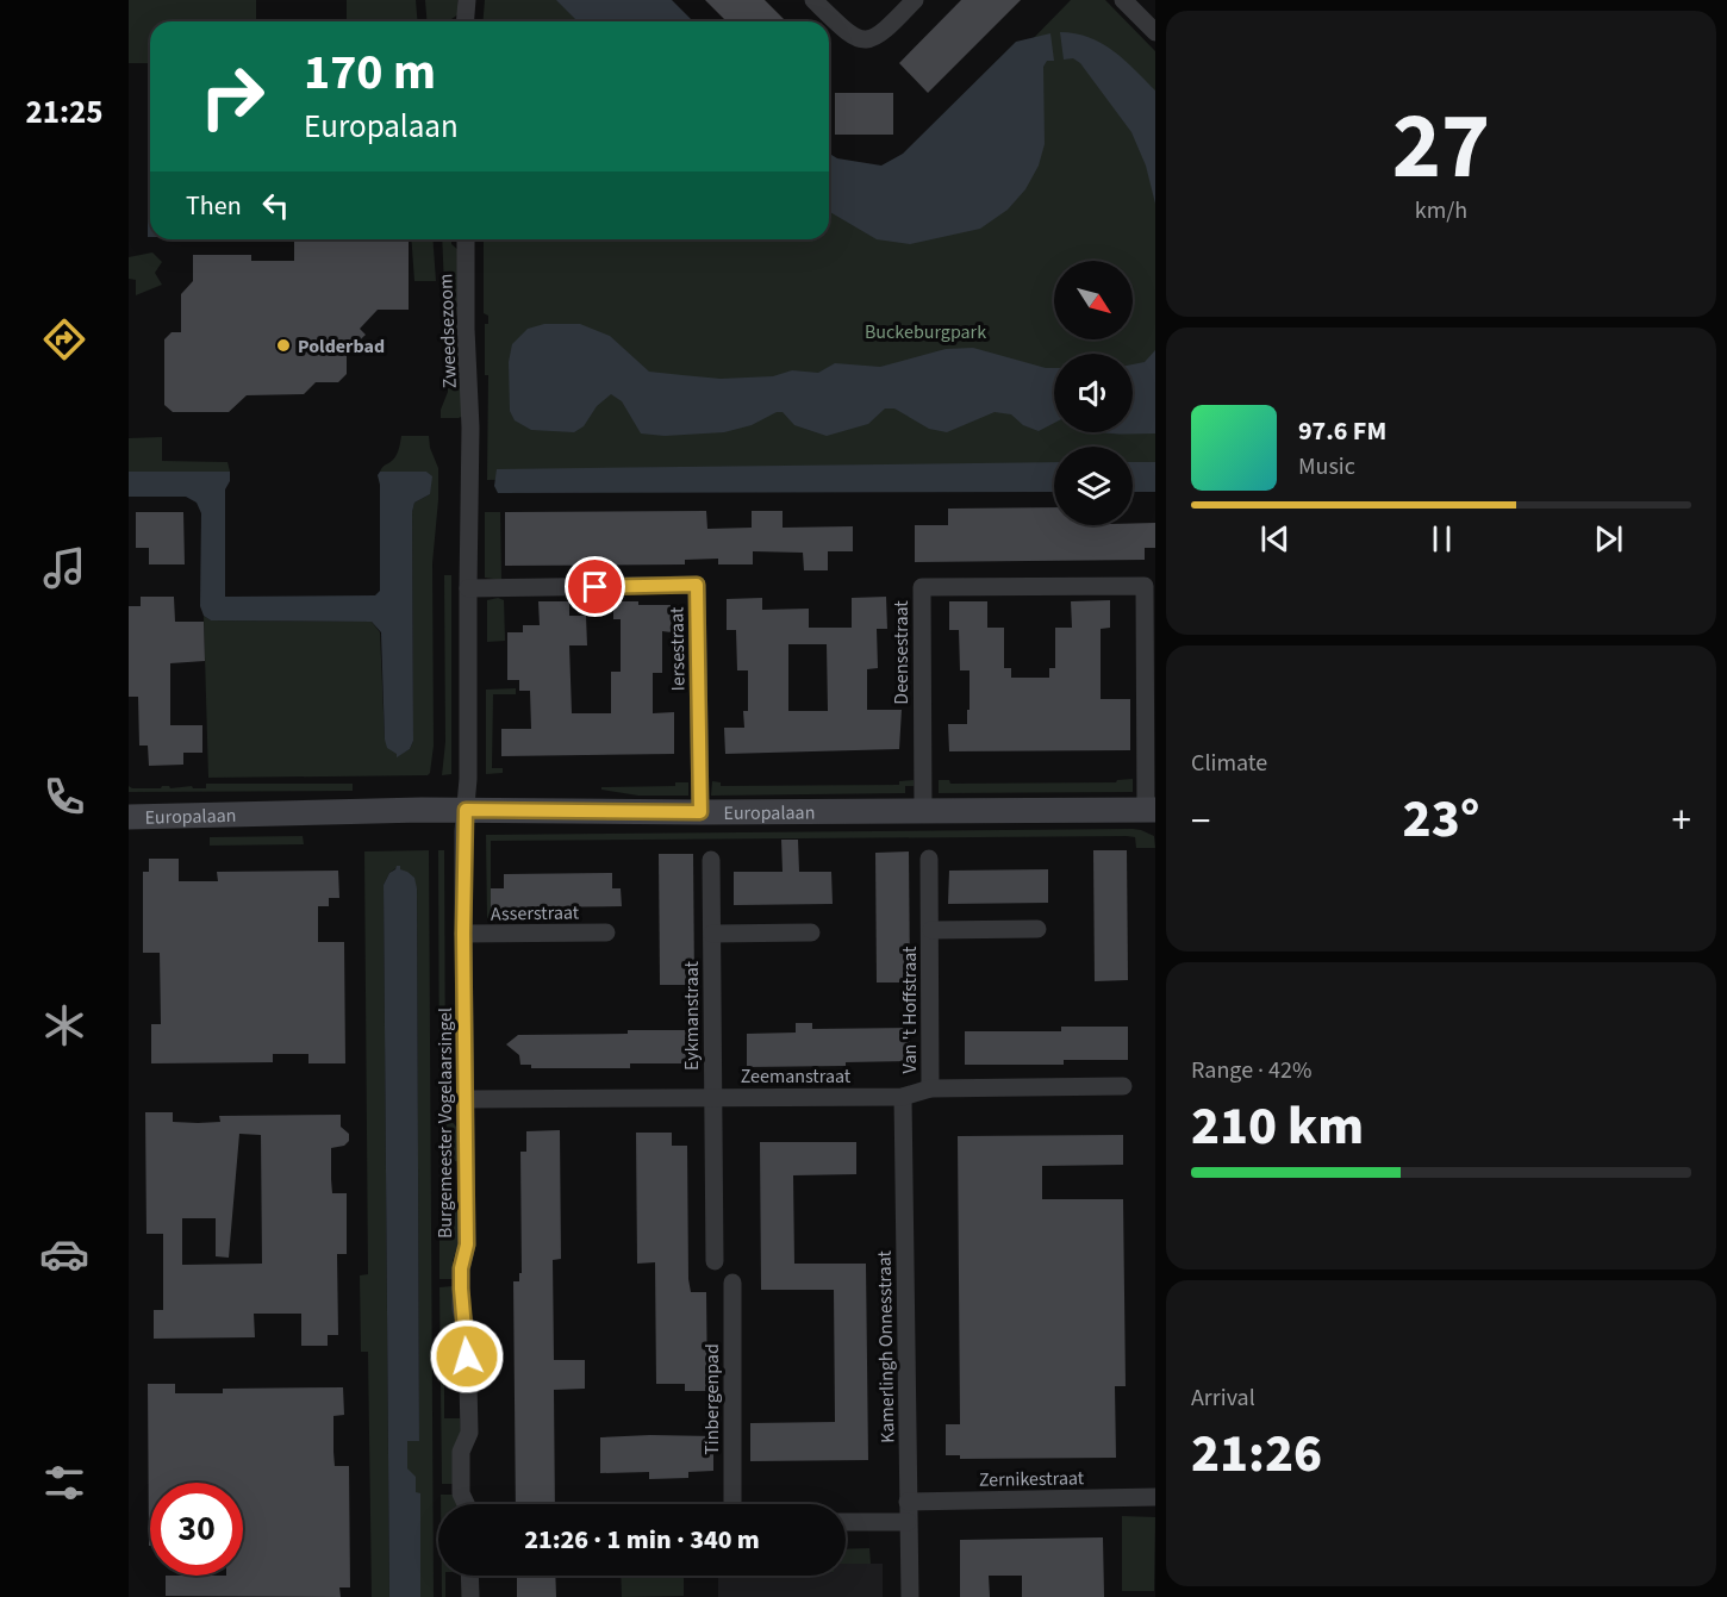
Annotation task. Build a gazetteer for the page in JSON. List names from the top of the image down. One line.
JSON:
{"streets":{"street":["Zweedsezoom","Iersestraat","Deensestraat","Europalaan","Asserstraat","Van 't Hoffstraat","Eykmanstraat","Zeemanstraat","Burgemeester Vogelaarsingel","Kamerlingh Onnesstraat","Tinbergenpad","Zernikestraat"]},"crossings":[["Zweedsezoom","Iersestraat"],["Iersestraat","Europalaan"],["Deensestraat","Europalaan"],["Europalaan","Burgemeester Vogelaarsingel"],["Asserstraat","Burgemeester Vogelaarsingel"],["Van 't Hoffstraat","Zeemanstraat"],["Eykmanstraat","Zeemanstraat"],["Zeemanstraat","Burgemeester Vogelaarsingel"],["Zeemanstraat","Kamerlingh Onnesstraat"],["Kamerlingh Onnesstraat","Zernikestraat"]],"parks":["Buckeburgpark"],"places":["Polderbad"],"north":"bottom right","page":{"tabs":"21:25","tile":[["27","km/h"],"Climate",["Range · 42%","210 km"],["Arrival","21:26"]],"turn":["170 m","Europalaan"],"then":"Then","song":["97.6 FM","Music"],"heat":["−","23°","+"],"limit":"30","trip":"21:26 · 1 min · 340 m"}}
